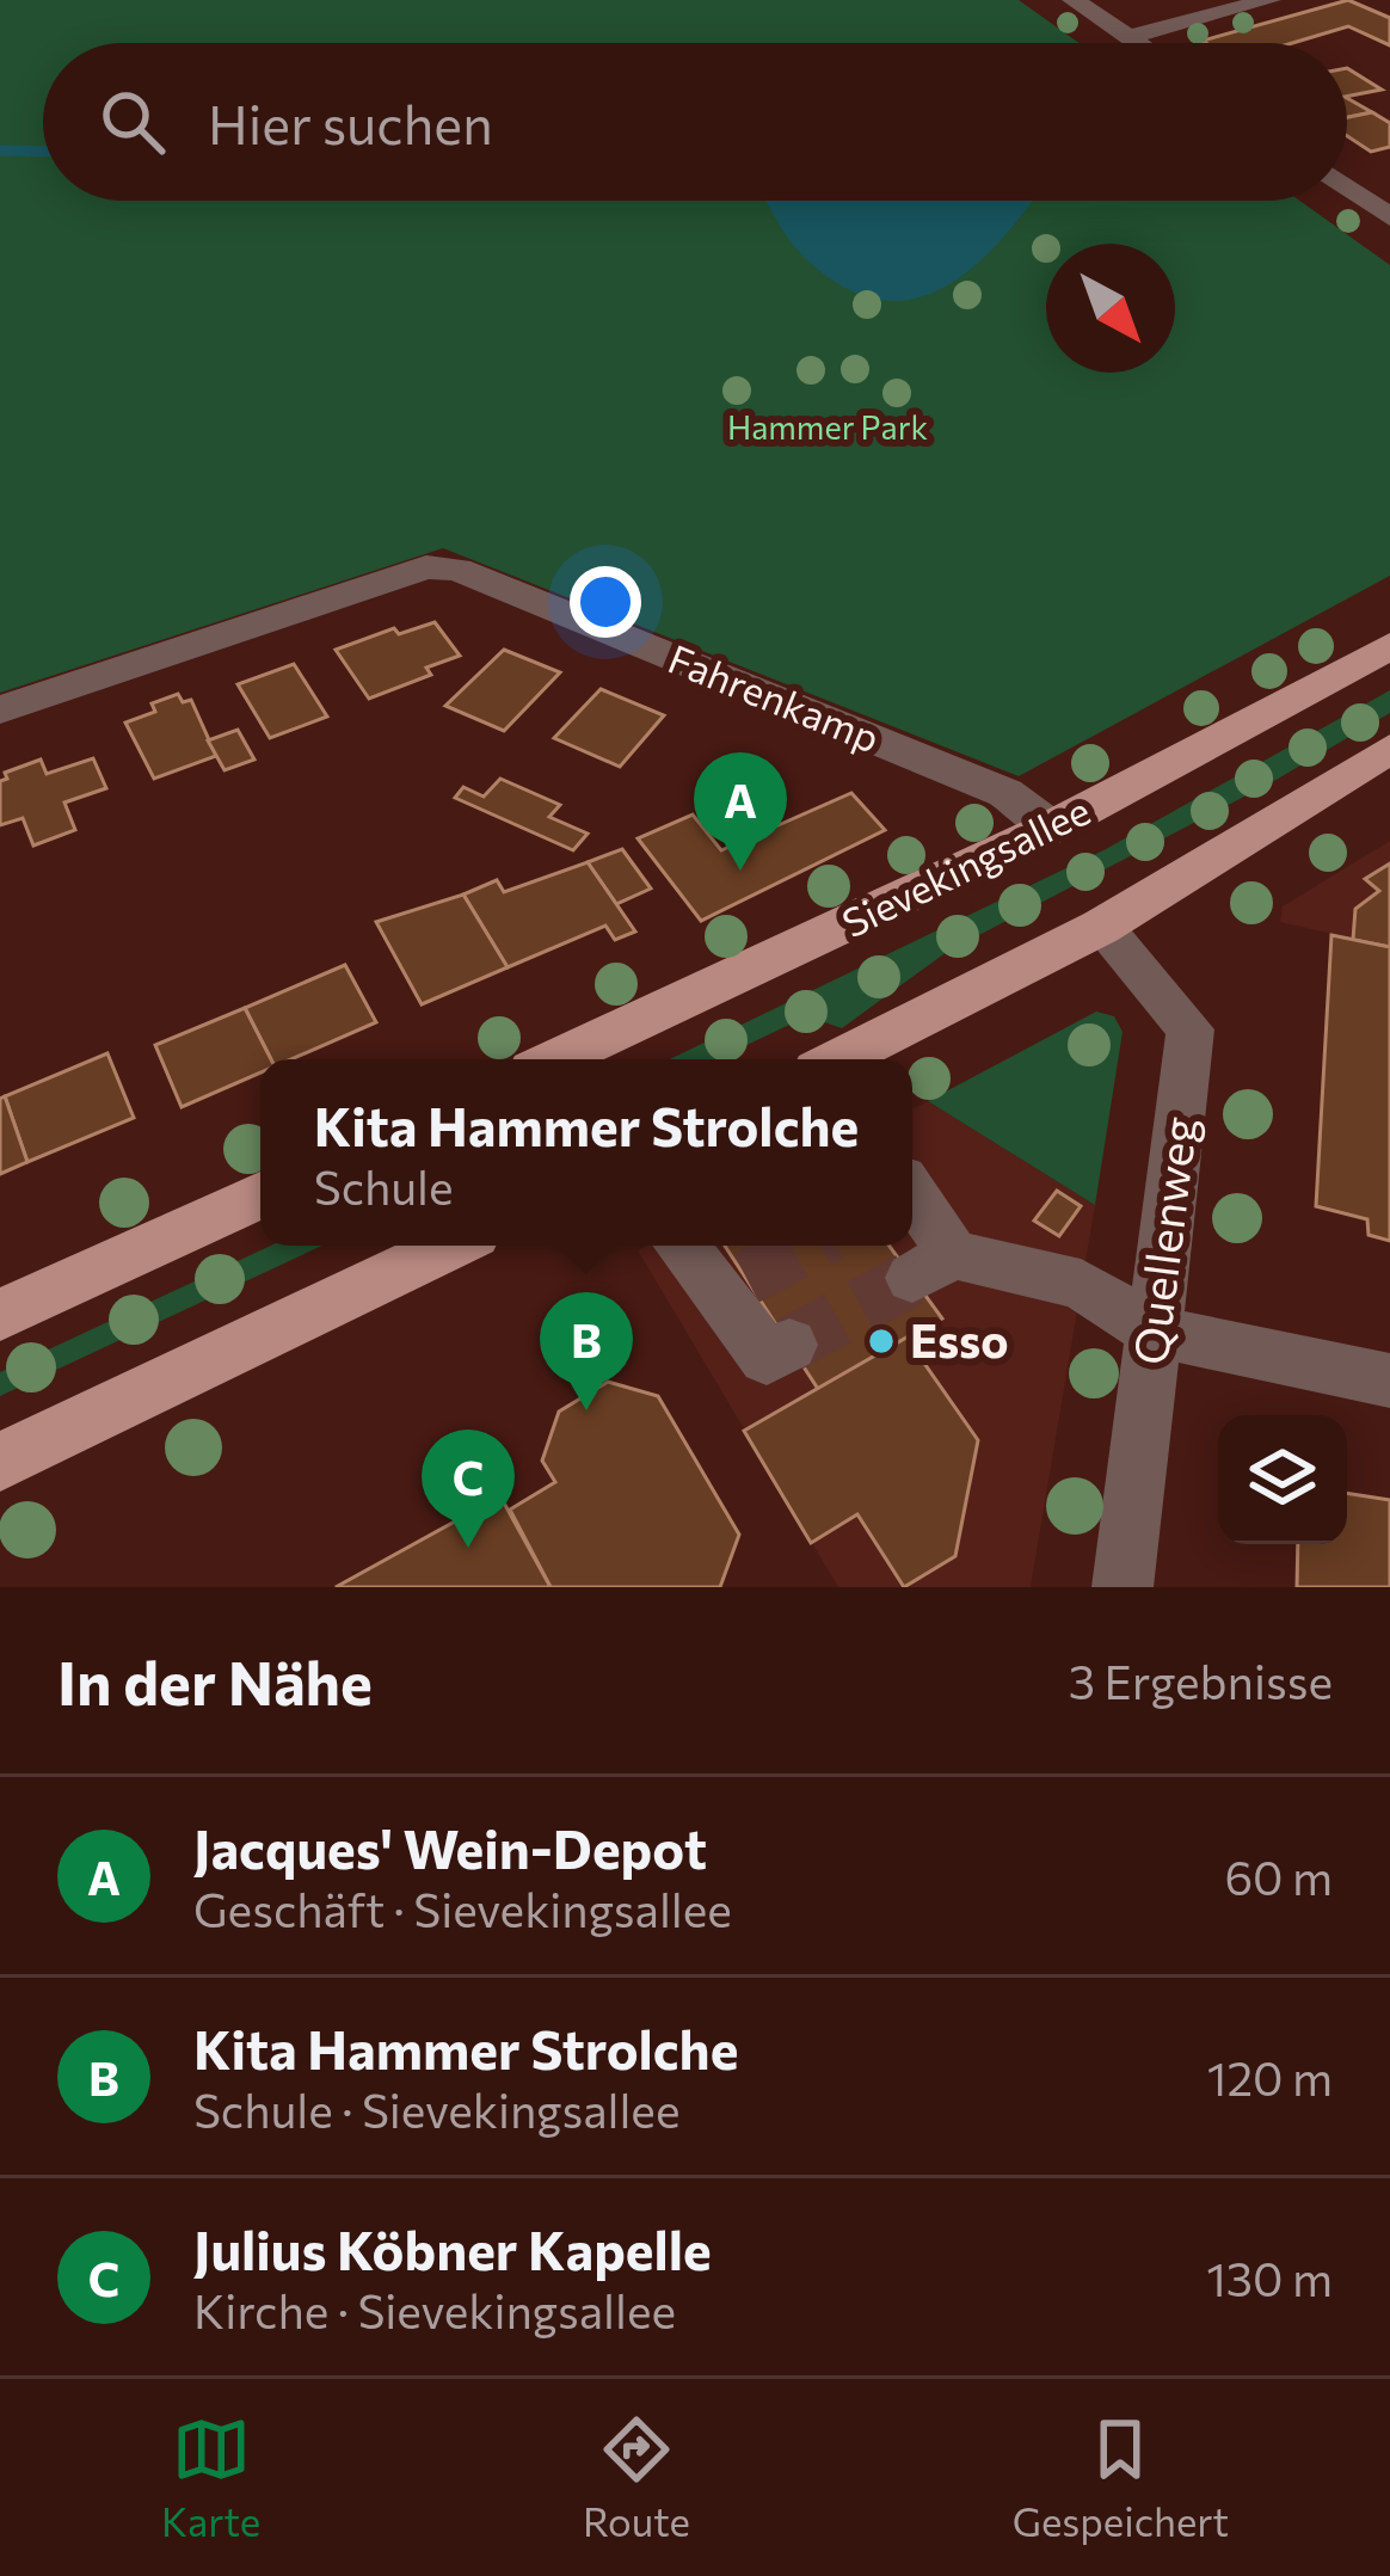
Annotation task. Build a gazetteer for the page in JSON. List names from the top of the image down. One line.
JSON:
{"streets":{"main road":["Sievekingsallee"],"street":["Fahrenkamp","Quellenweg"]},"crossings":[["Fahrenkamp","Sievekingsallee"]],"parks":["Hammer Park"],"places":["Esso"],"north":"bottom right","page":{"search":"Hier suchen","pins":["A","B","C"],"popup":["Kita Hammer Strolche","Schule"],"heading":["In der Nähe","3 Ergebnisse"],"list":[{"mark":"A","name":"Jacques' Wein-Depot","note":"Geschäft · Sievekingsallee","value":"60 m"},{"mark":"B","name":"Kita Hammer Strolche","note":"Schule · Sievekingsallee","value":"120 m"},{"mark":"C","name":"Julius Köbner Kapelle","note":"Kirche · Sievekingsallee","value":"130 m"}],"nav":["Karte","Route","Gespeichert"]}}
